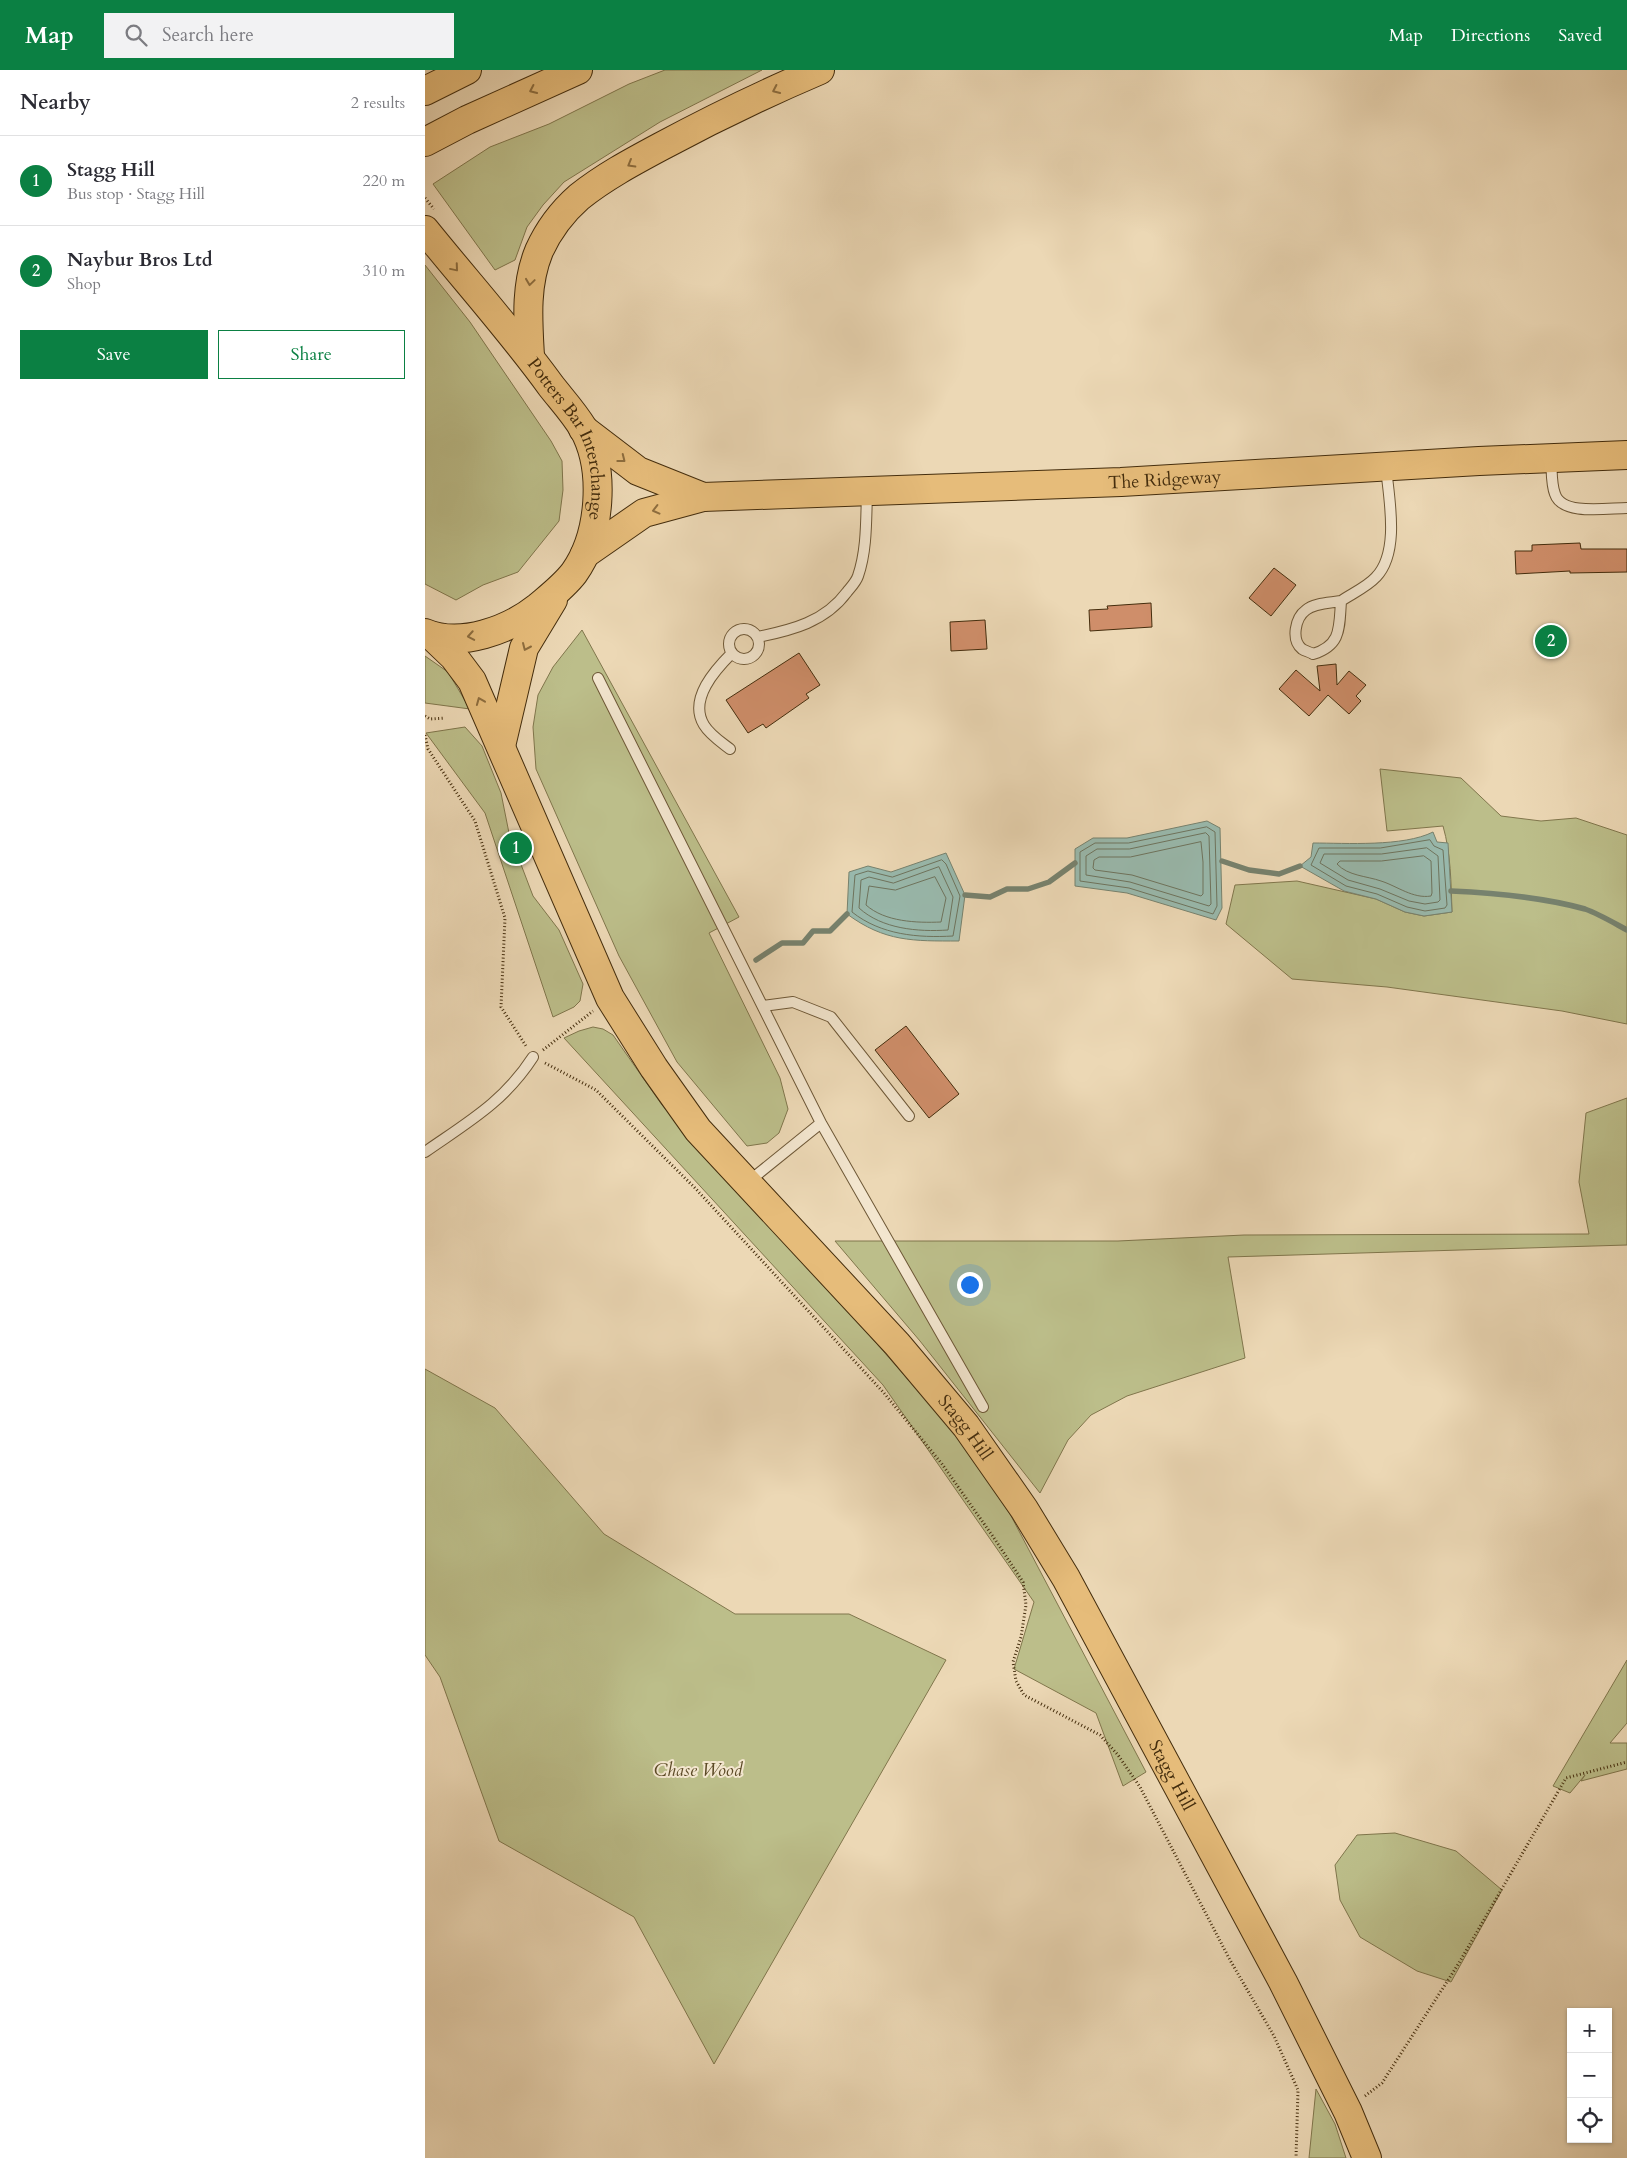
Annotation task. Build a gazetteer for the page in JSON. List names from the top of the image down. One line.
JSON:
{"streets":{"main road":["Potters Bar Interchange","The Ridgeway","Stagg Hill"]},"crossings":[["Potters Bar Interchange","The Ridgeway"],["Potters Bar Interchange","Stagg Hill"]],"parks":["Chase Wood"],"page":{"header":"Map","search":"Search here","nav":["Map","Directions","Saved"],"heading":["Nearby","2 results"],"list":[{"mark":"1","name":"Stagg Hill","note":"Bus stop · Stagg Hill","value":"220 m"},{"mark":"2","name":"Naybur Bros Ltd","note":"Shop","value":"310 m"}],"buttons":["Save","Share"],"pins":["2","1"],"map_buttons":["+","−"]}}
